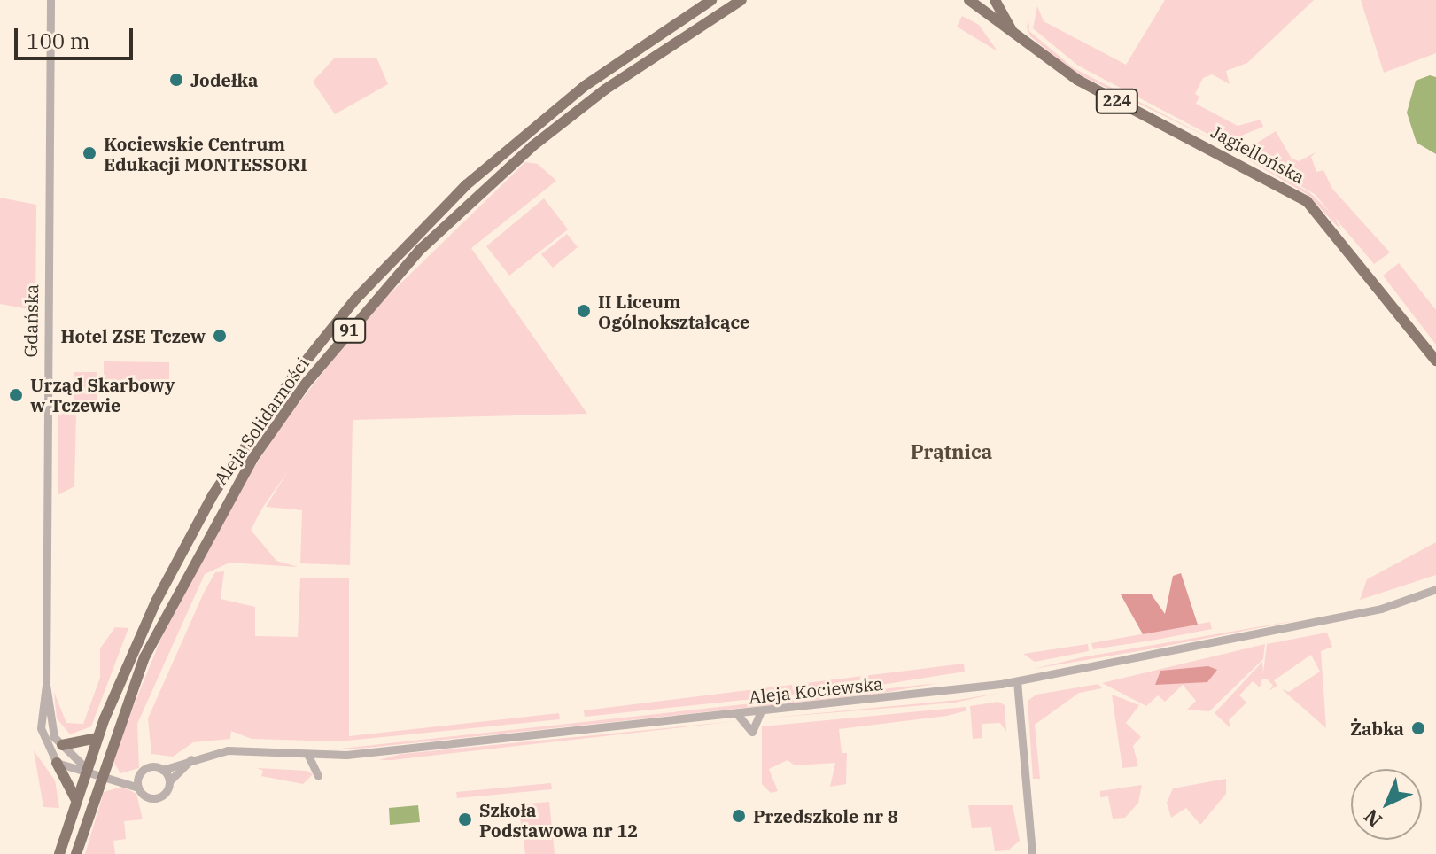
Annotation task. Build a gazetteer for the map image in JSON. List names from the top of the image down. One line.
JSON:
{"streets":{"main road":["224","Jagiellońska","91","Aleja Solidarności"],"street":["Gdańska","Aleja Kociewska"]},"crossings":[["Gdańska","Aleja Solidarności"]],"districts":["Prątnica"],"places":["Jodełka","Kociewskie Centrum Edukacji MONTESSORI","II Liceum Ogólnokształcące","Hotel ZSE Tczew","Urząd Skarbowy w Tczewie","Żabka","Przedszkole nr 8","Szkoła Podstawowa nr 12"],"scale_bar":"100 m","north":"bottom left"}
